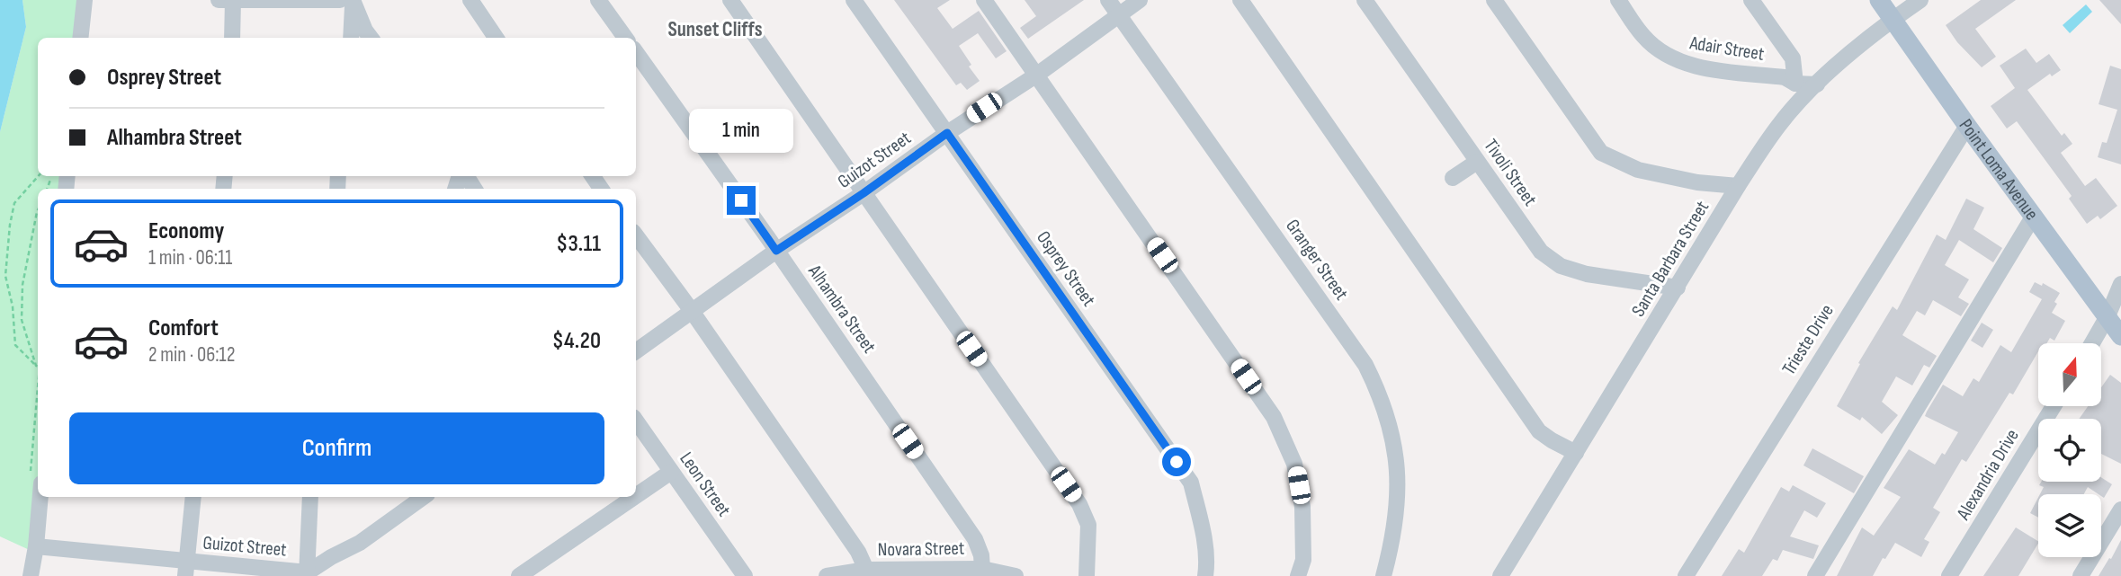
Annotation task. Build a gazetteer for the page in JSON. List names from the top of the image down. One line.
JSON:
{"streets":{"main road":["Point Loma Avenue"],"street":["Adair Street","Guizot Street","Tivoli Street","Santa Barbara Street","Granger Street","Osprey Street","Alhambra Street","Trieste Drive","Alexandria Drive","Leon Street","Novara Street"]},"crossings":[["Adair Street","Santa Barbara Street"],["Guizot Street","Granger Street"],["Guizot Street","Osprey Street"],["Guizot Street","Alhambra Street"],["Point Loma Avenue","Santa Barbara Street"],["Point Loma Avenue","Trieste Drive"],["Tivoli Street","Santa Barbara Street"],["Alhambra Street","Novara Street"]],"districts":["Sunset Cliffs"],"north":"top","page":{"banner":["Osprey Street","Alhambra Street"],"bubble":"1 min","list":[{"name":"Economy","note":"1 min · 06:11","value":"$3.11"},{"name":"Comfort","note":"2 min · 06:12","value":"$4.20"}],"buttons":"Confirm"}}
